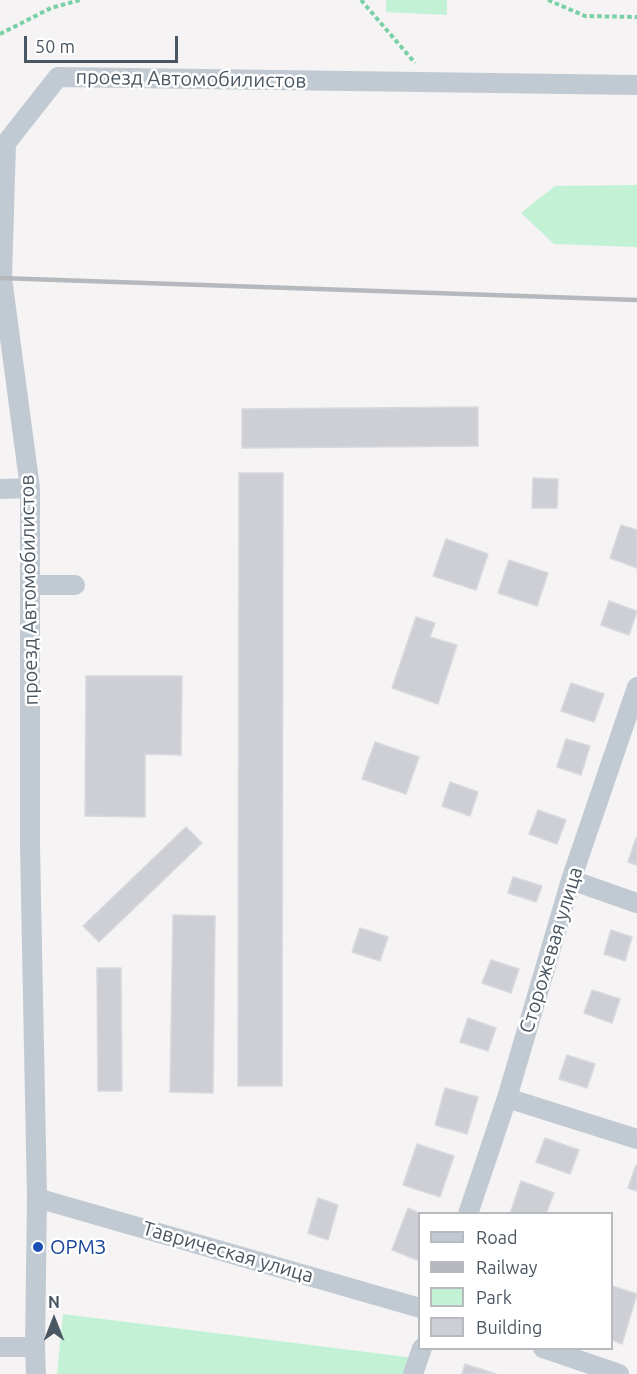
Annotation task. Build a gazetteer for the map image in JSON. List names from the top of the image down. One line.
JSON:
{"streets":{"street":["проезд Автомобилистов","Сторожевая улица","Таврическая улица"]},"crossings":[["проезд Автомобилистов","Таврическая улица"]],"places":["ОРМЗ"],"legend":["Road","Railway","Park","Building"],"scale_bar":"50 m","north":"top"}
